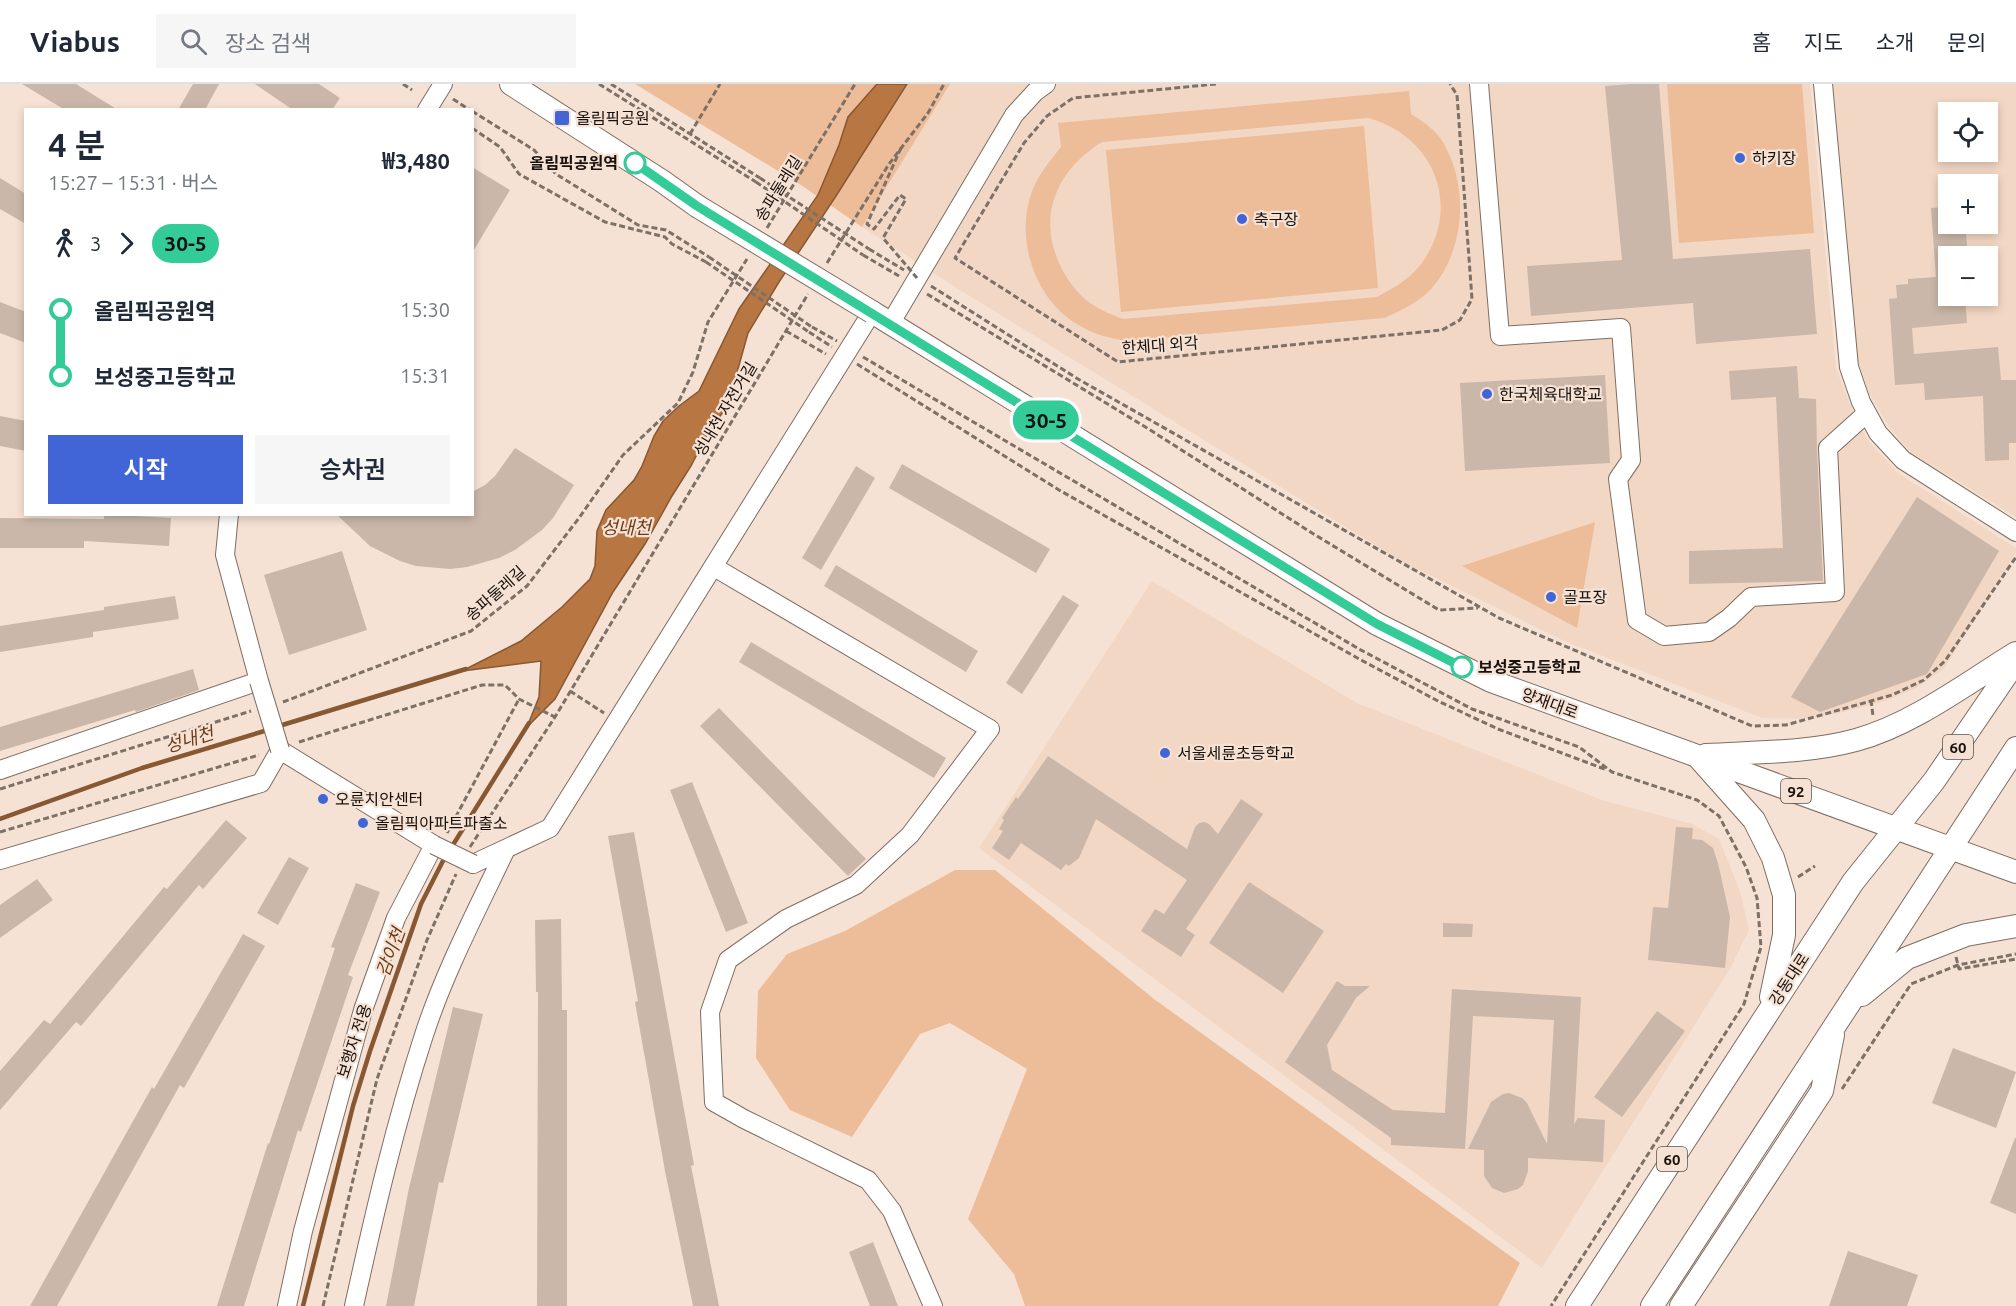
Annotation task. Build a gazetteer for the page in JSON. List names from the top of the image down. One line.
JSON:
{"streets":{"main road":["양재대로","60","92","강동대로"],"path":["송파둘레길","한체대 외각","성내천 자전거길"]},"crossings":[["양재대로","92"],["양재대로","강동대로"]],"water":["성내천","감이천"],"places":{"transit":["올림픽공원"],"other":["하키장","올림픽공원역","축구장","한국체육대학교","골프장","보성중고등학교","서울세륜초등학교","오륜치안센터","올림픽아파트파출소"]},"lines":["bus line 30-5"],"page":{"header":"Viabus","search":"장소 검색","nav":["홈","지도","소개","문의"],"on_map":"30-5","map_buttons":["+","−"],"heading":["4 분","15:27 – 15:31 · 버스","₩3,480"],"legs":["3","30-5"],"list":[{"name":"올림픽공원역","value":"15:30"},{"name":"보성중고등학교","value":"15:31"}],"buttons":["시작","승차권"]}}
